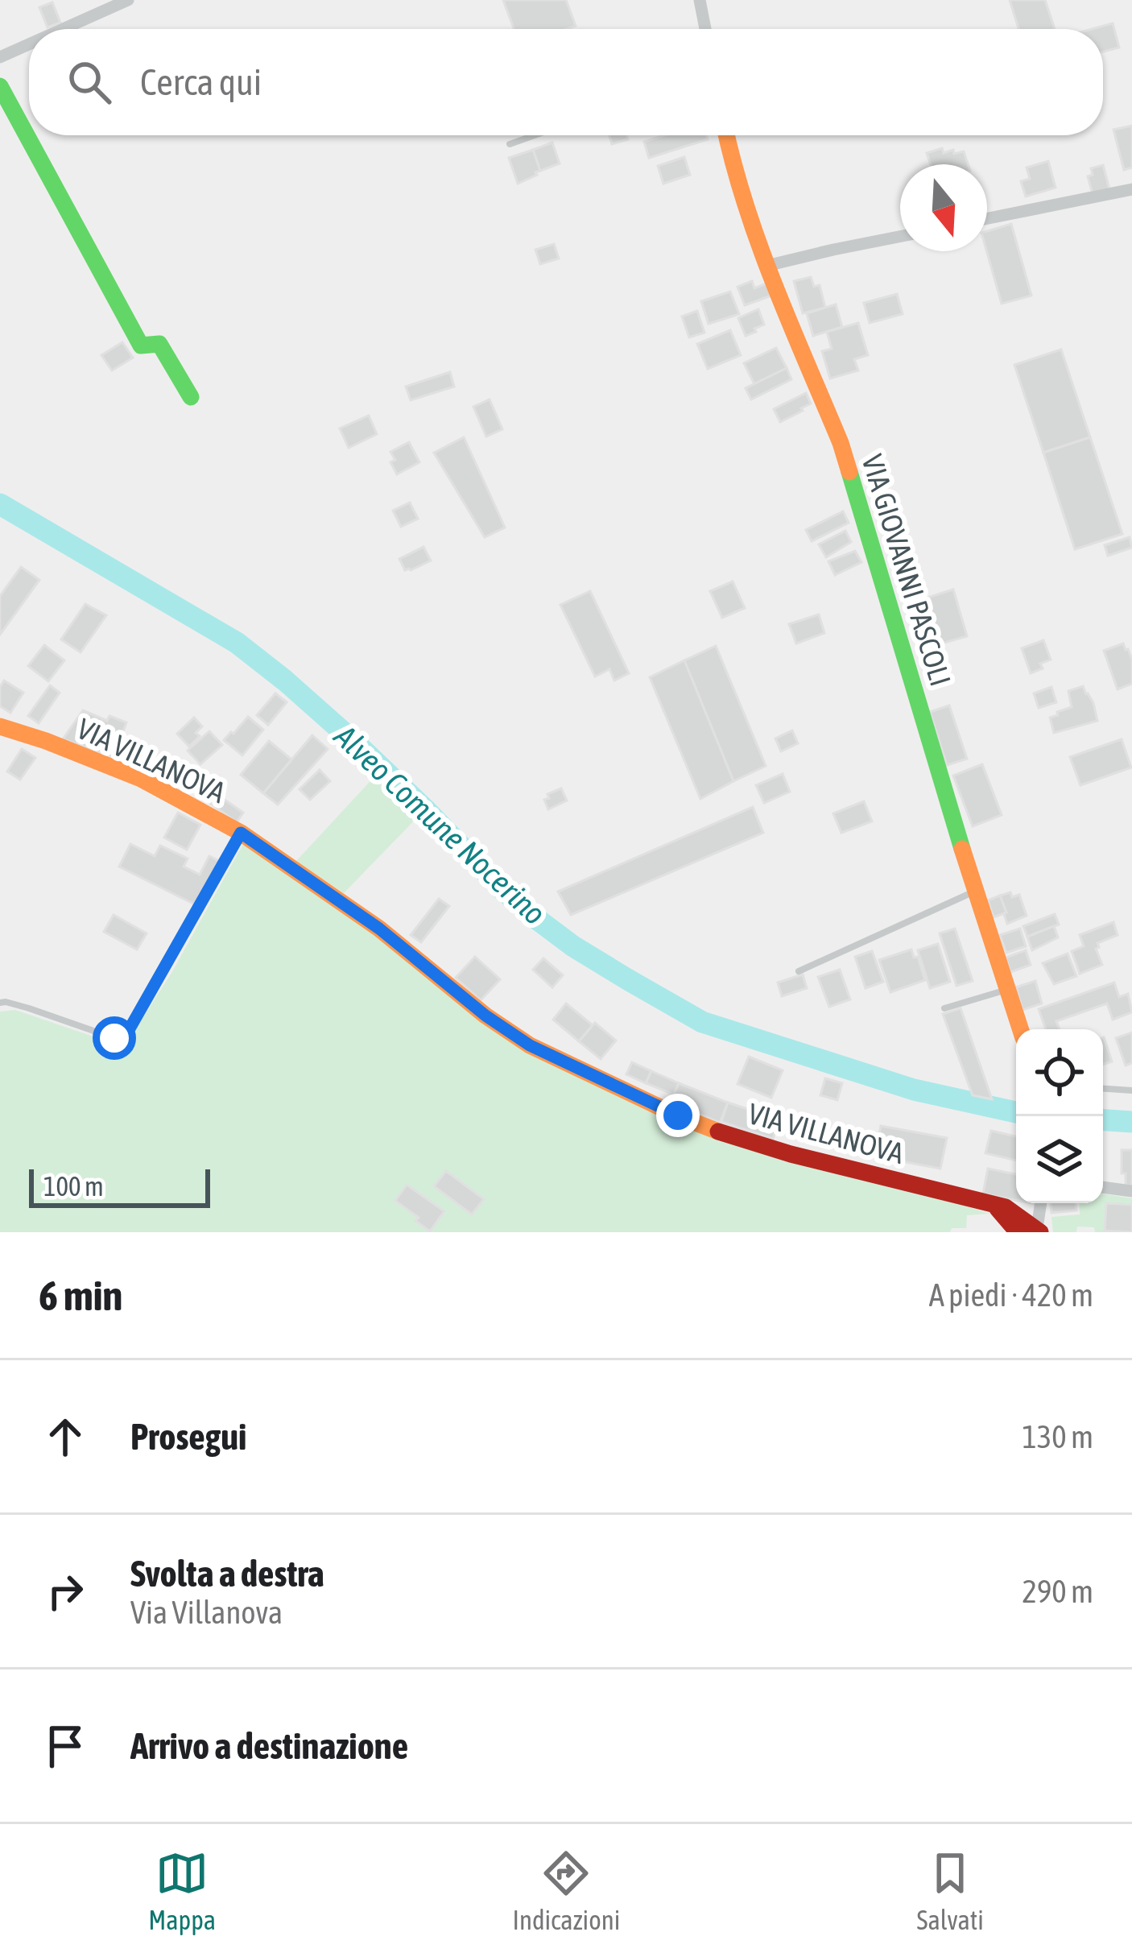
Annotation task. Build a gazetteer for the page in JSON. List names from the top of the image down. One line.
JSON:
{"streets":{"street":["VIA GIOVANNI PASCOLI","VIA VILLANOVA"]},"water":["Alveo Comune Nocerino"],"scale_bar":"100 m","north":"bottom","page":{"search":"Cerca qui","scale":"100 m","heading":["6 min","A piedi · 420 m"],"list":[["Prosegui","130 m"],["Svolta a destra","Via Villanova","290 m"],"Arrivo a destinazione"],"nav":["Mappa","Indicazioni","Salvati"]}}
